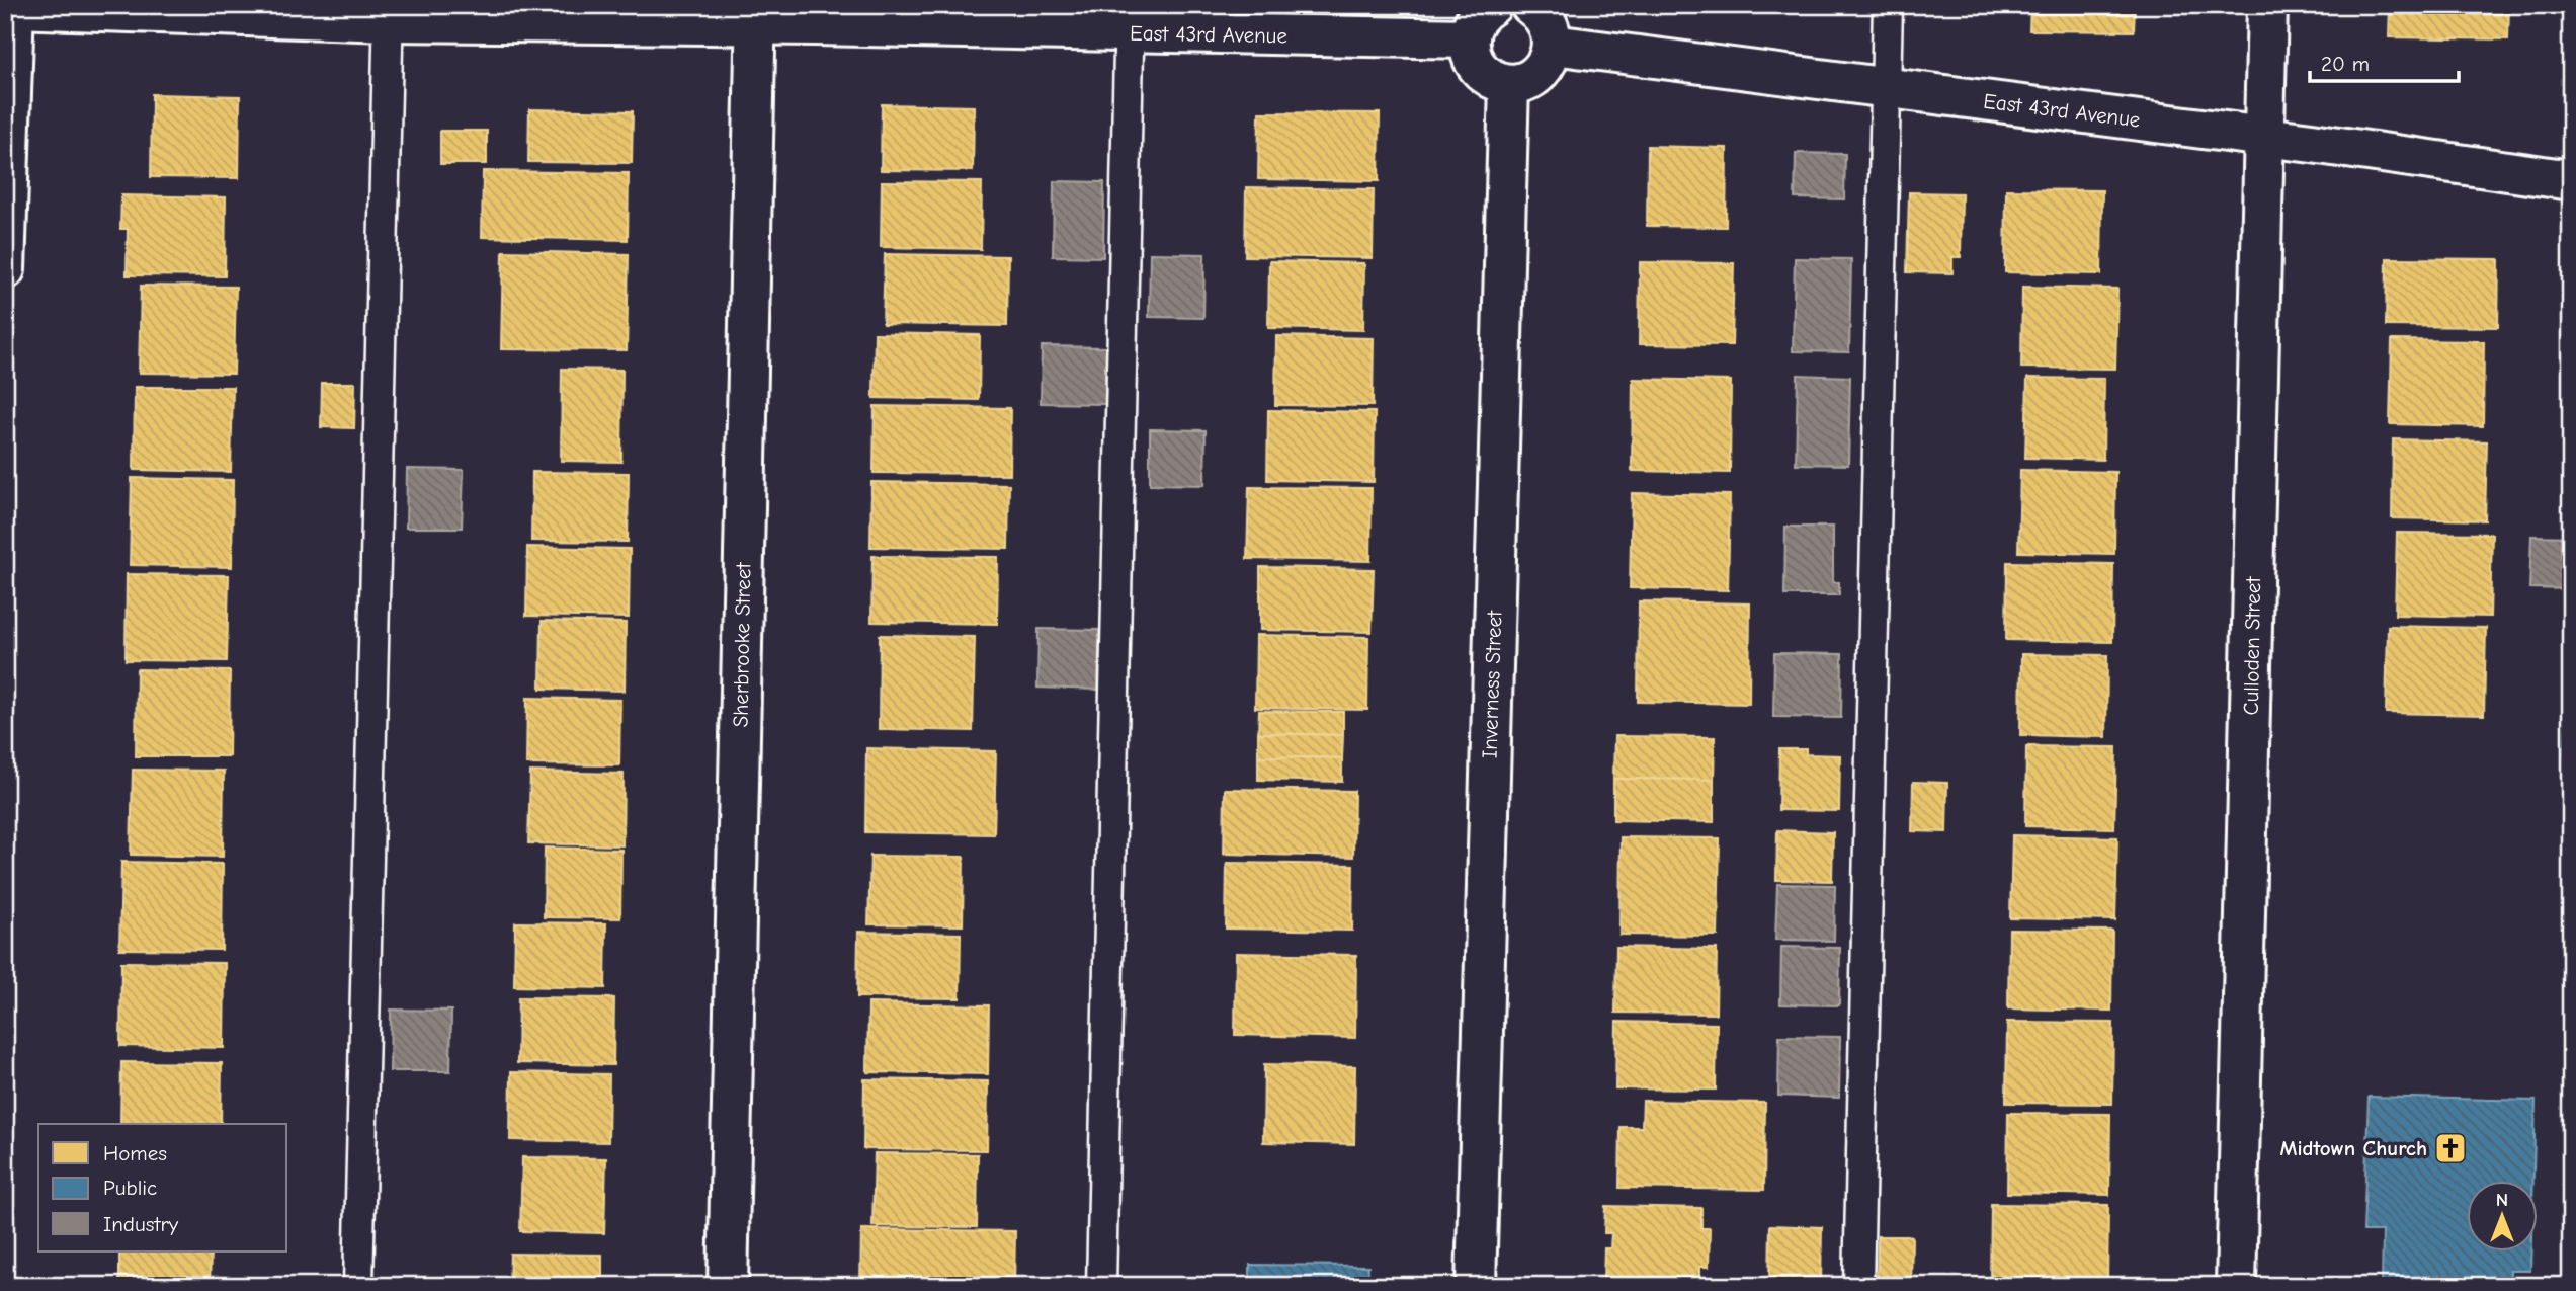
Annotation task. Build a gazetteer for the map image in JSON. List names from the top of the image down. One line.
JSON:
{"streets":{"street":["East 43rd Avenue","Sherbrooke Street","Culloden Street","Inverness Street"]},"crossings":[["East 43rd Avenue","Sherbrooke Street"],["East 43rd Avenue","Culloden Street"]],"places":{"church":["Midtown Church"]},"legend":["Homes","Public","Industry"],"scale_bar":"20 m","north":"top"}
